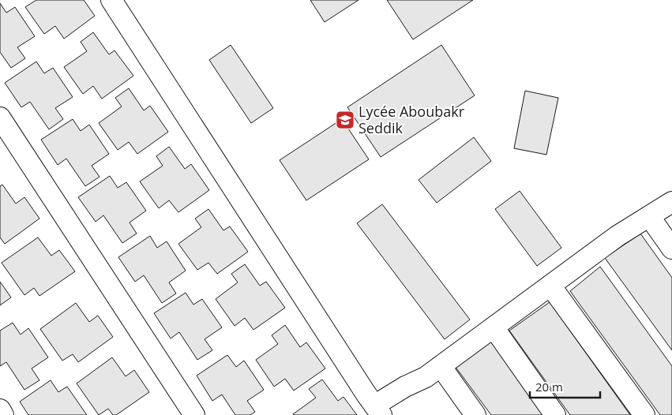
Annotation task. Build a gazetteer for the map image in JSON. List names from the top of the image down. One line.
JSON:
{"places":{"school or university":["Lycée Aboubakr Seddik"]},"scale_bar":"20 m"}
